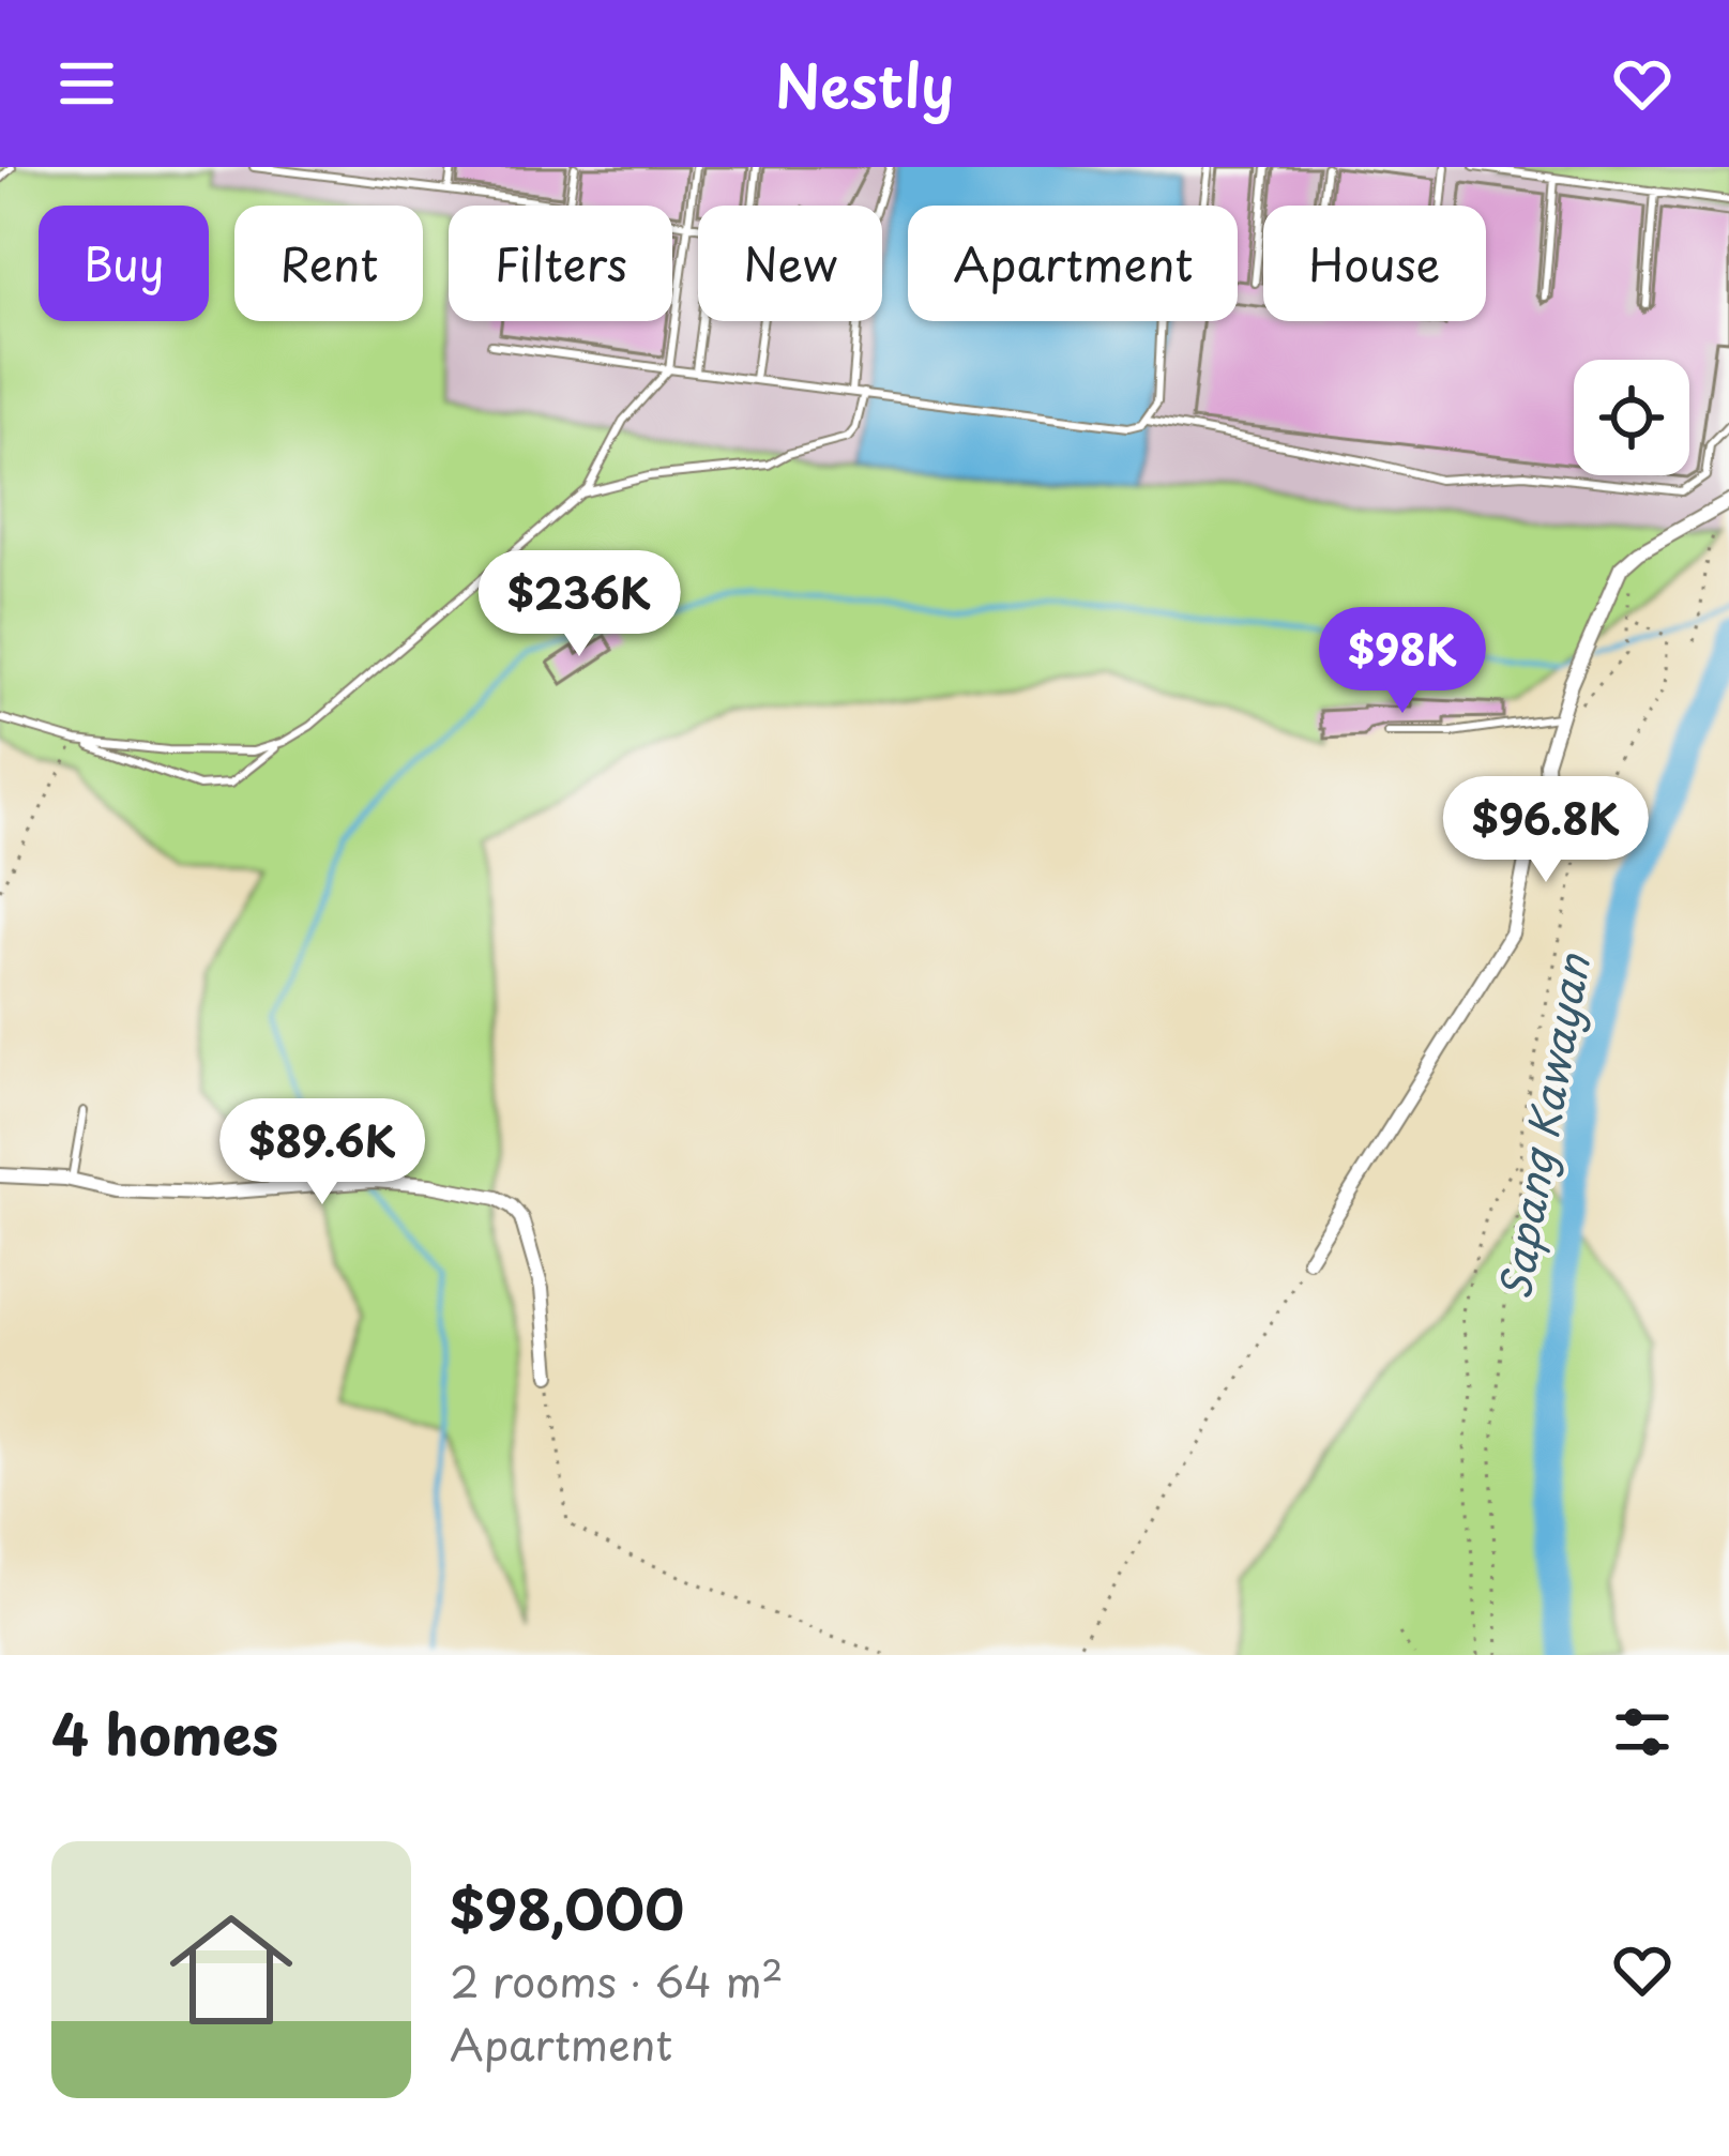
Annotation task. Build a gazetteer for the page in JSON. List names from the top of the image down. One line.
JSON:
{"water":["Sapang Kawayan"],"page":{"header":"Nestly","chip":["Buy","Rent","Filters","New","Apartment","House"],"price":["$236K","$98K","$96.8K","$89.6K"],"heading":"4 homes","list":[{"name":"$98,000","note":"2 rooms · 64 m² · Apartment"}]}}
